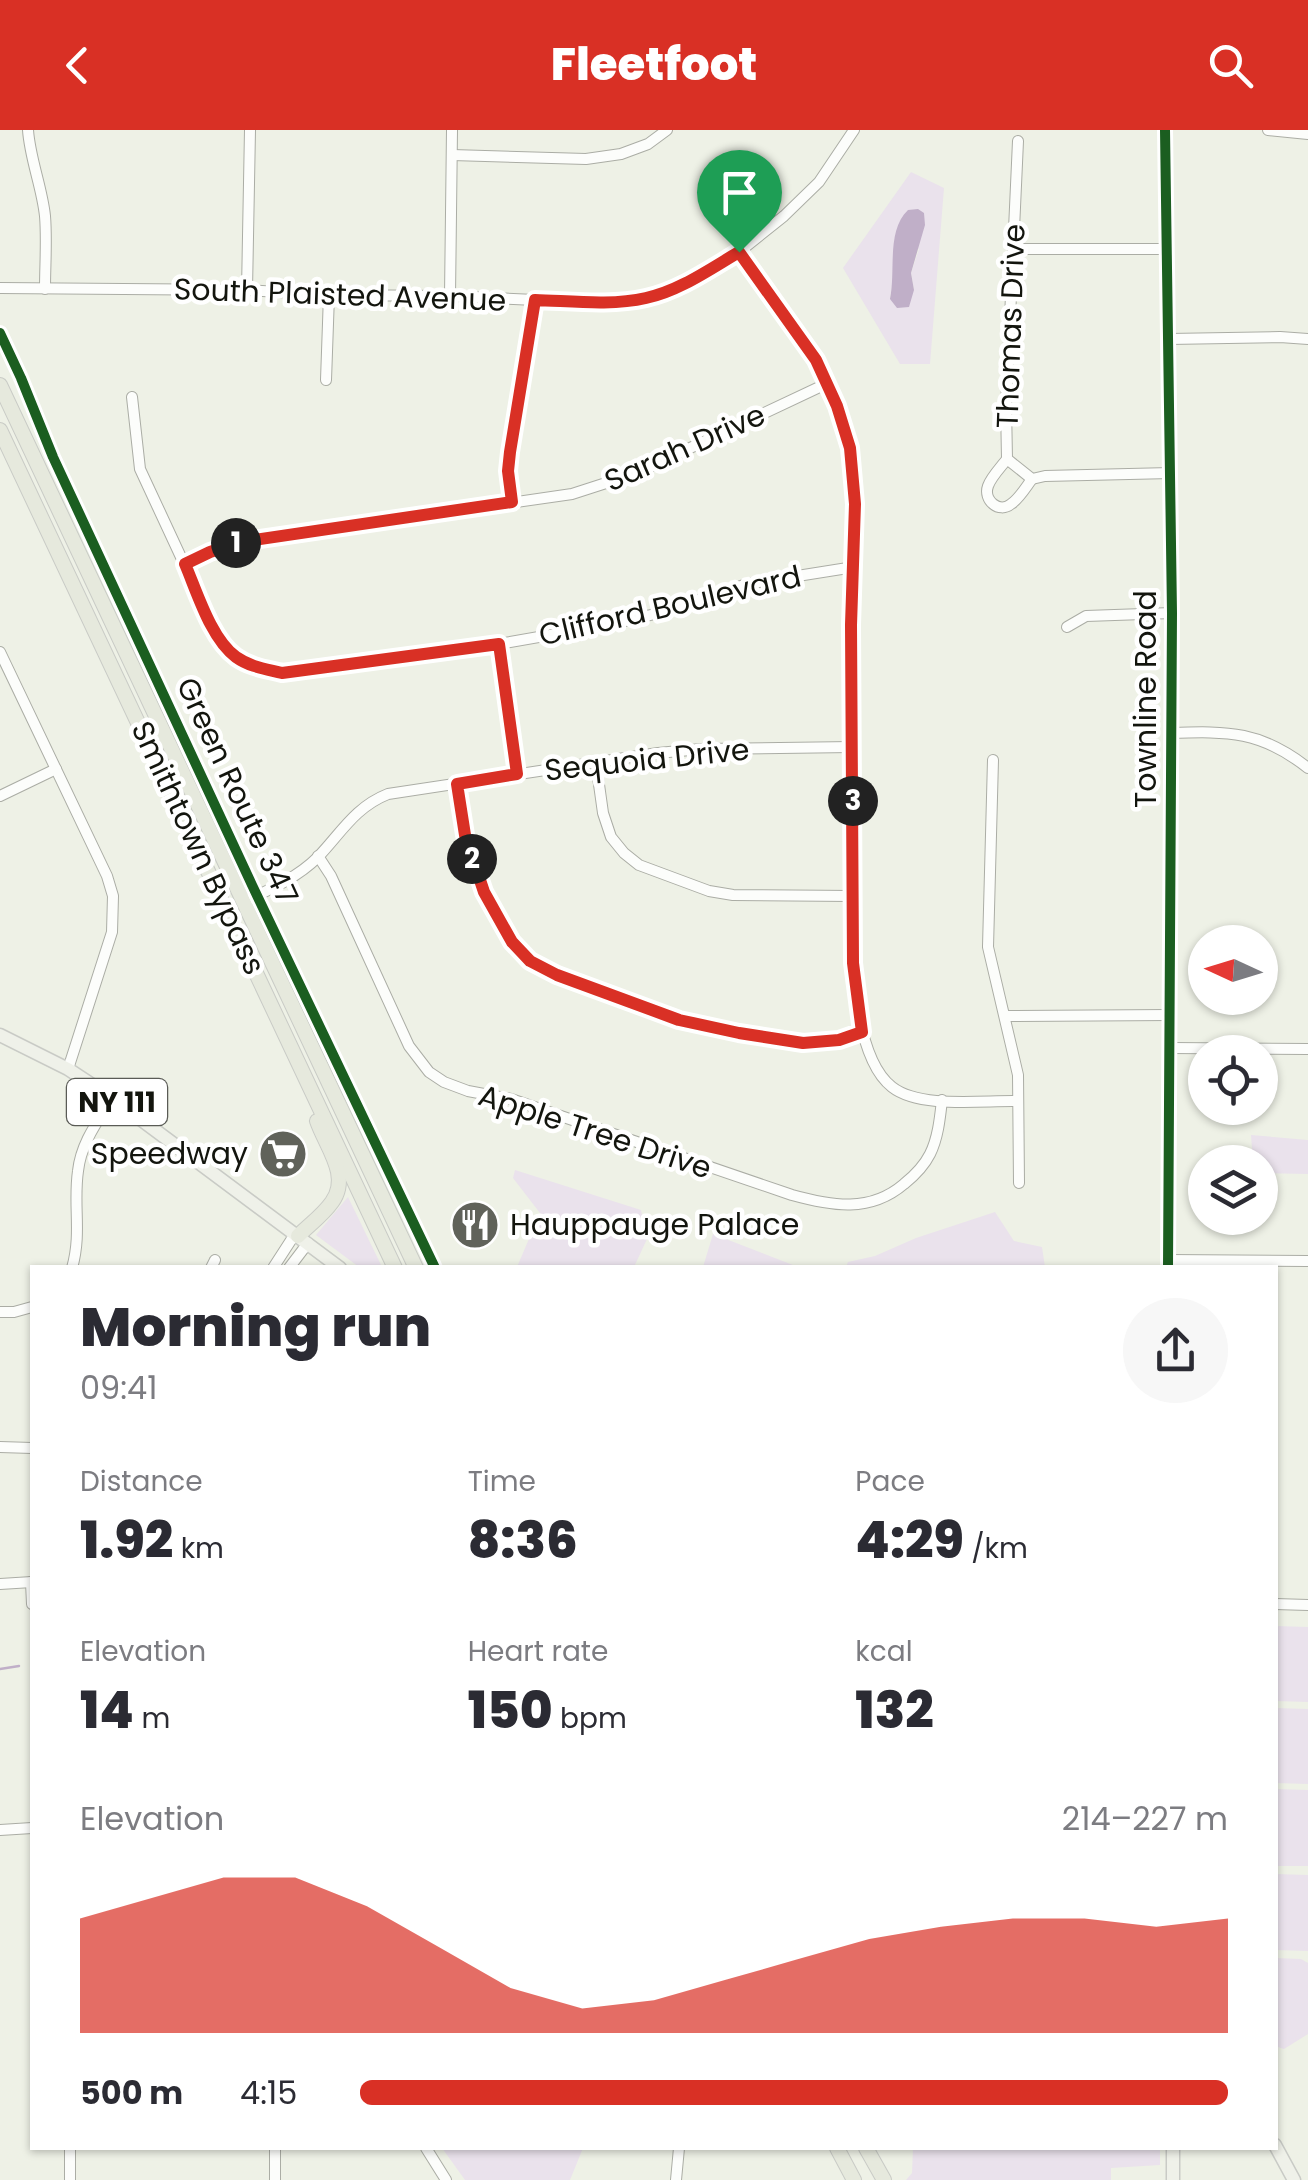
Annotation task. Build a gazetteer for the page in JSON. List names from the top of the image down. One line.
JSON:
{"streets":{"highway":["Smithtown Bypass"],"main road":["NY 111"],"street":["South Plaisted Avenue","Thomas Drive","Sarah Drive","Clifford Boulevard","Townline Road","Sequoia Drive","Apple Tree Drive"],"cycle path":["Green Route 347"]},"crossings":[["Sarah Drive","Clifford Boulevard"],["Sequoia Drive","Smithtown Bypass"],["Sequoia Drive","Apple Tree Drive"]],"places":{"supermarket":["Speedway"],"restaurant":["Hauppauge Palace"]},"north":"left","page":{"header":"Fleetfoot","pins":["1","3","2"],"heading":["Morning run","09:41"],"stats":[["Distance","1.92 km"],["Time","8:36"],["Pace","4:29 /km"],["Elevation","14 m"],["Heart rate","150 bpm"],["kcal","132"]],"chart":["Elevation","214–227 m"],"list":[{"name":"500 m","note":"4:15"}]}}
